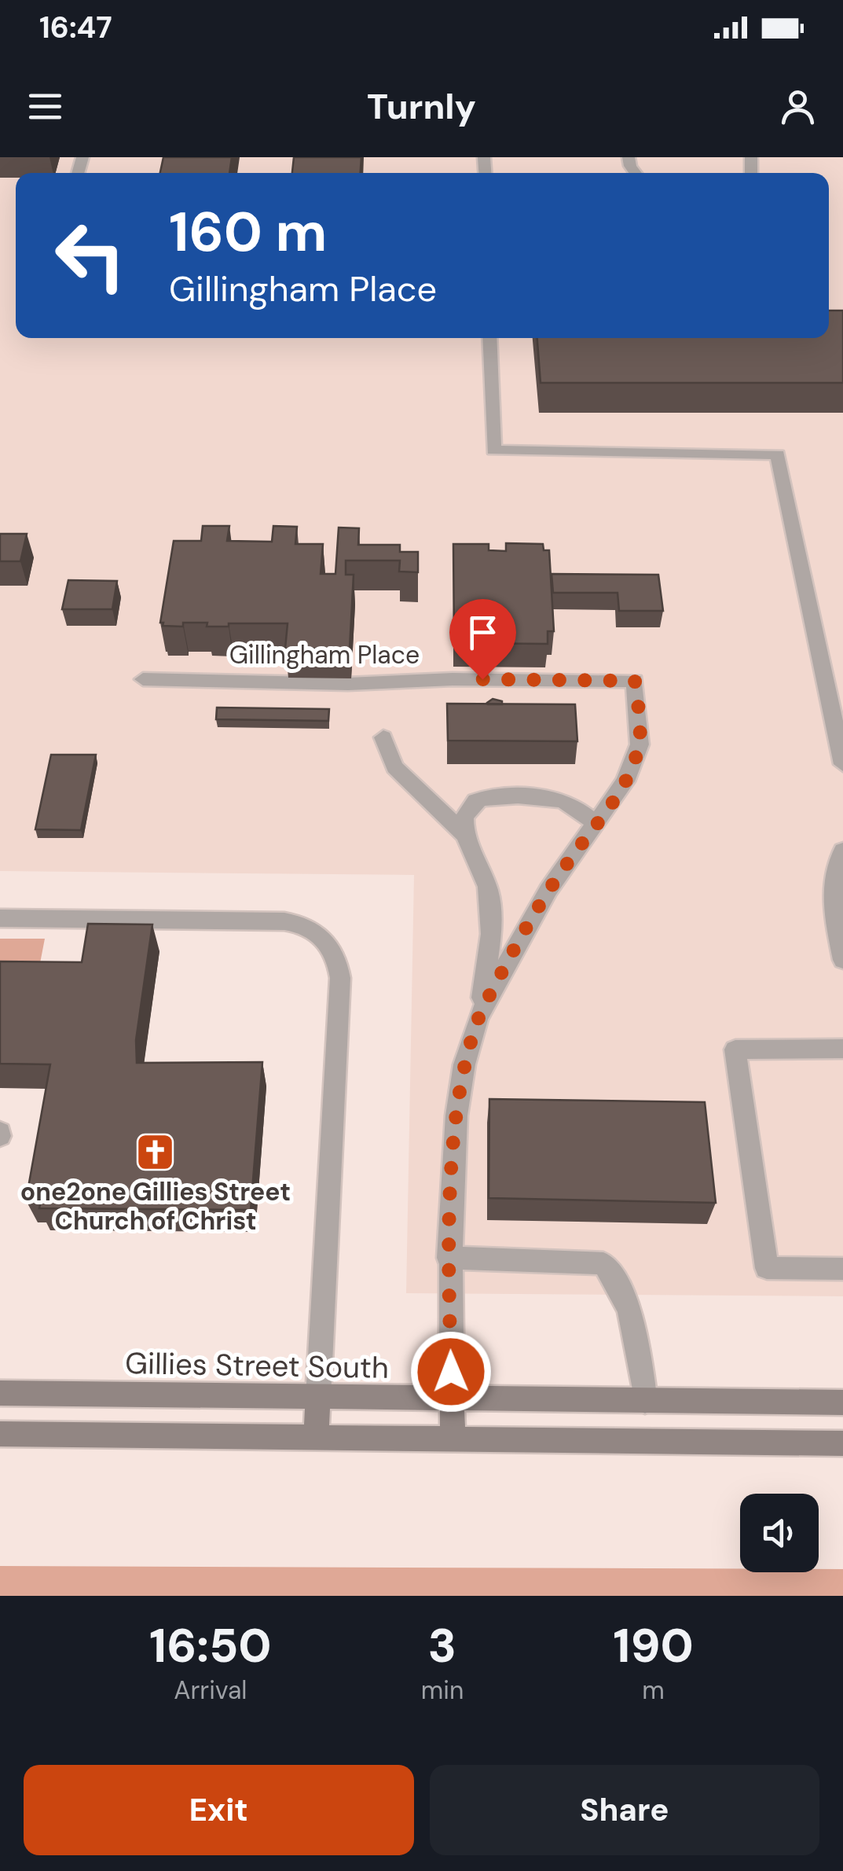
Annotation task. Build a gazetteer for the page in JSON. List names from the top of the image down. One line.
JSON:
{"streets":{"main road":["Gillies Street South"],"street":["Gillingham Place"]},"crossings":[["Gillingham Place","Gillies Street South"]],"places":{"church":["one2one Gillies Street Church of Christ"]},"page":{"status":"16:47","header":"Turnly","turn":["160 m","Gillingham Place"],"eta":["16:50","Arrival","3","min","190","m"],"buttons":["Exit","Share"]}}
